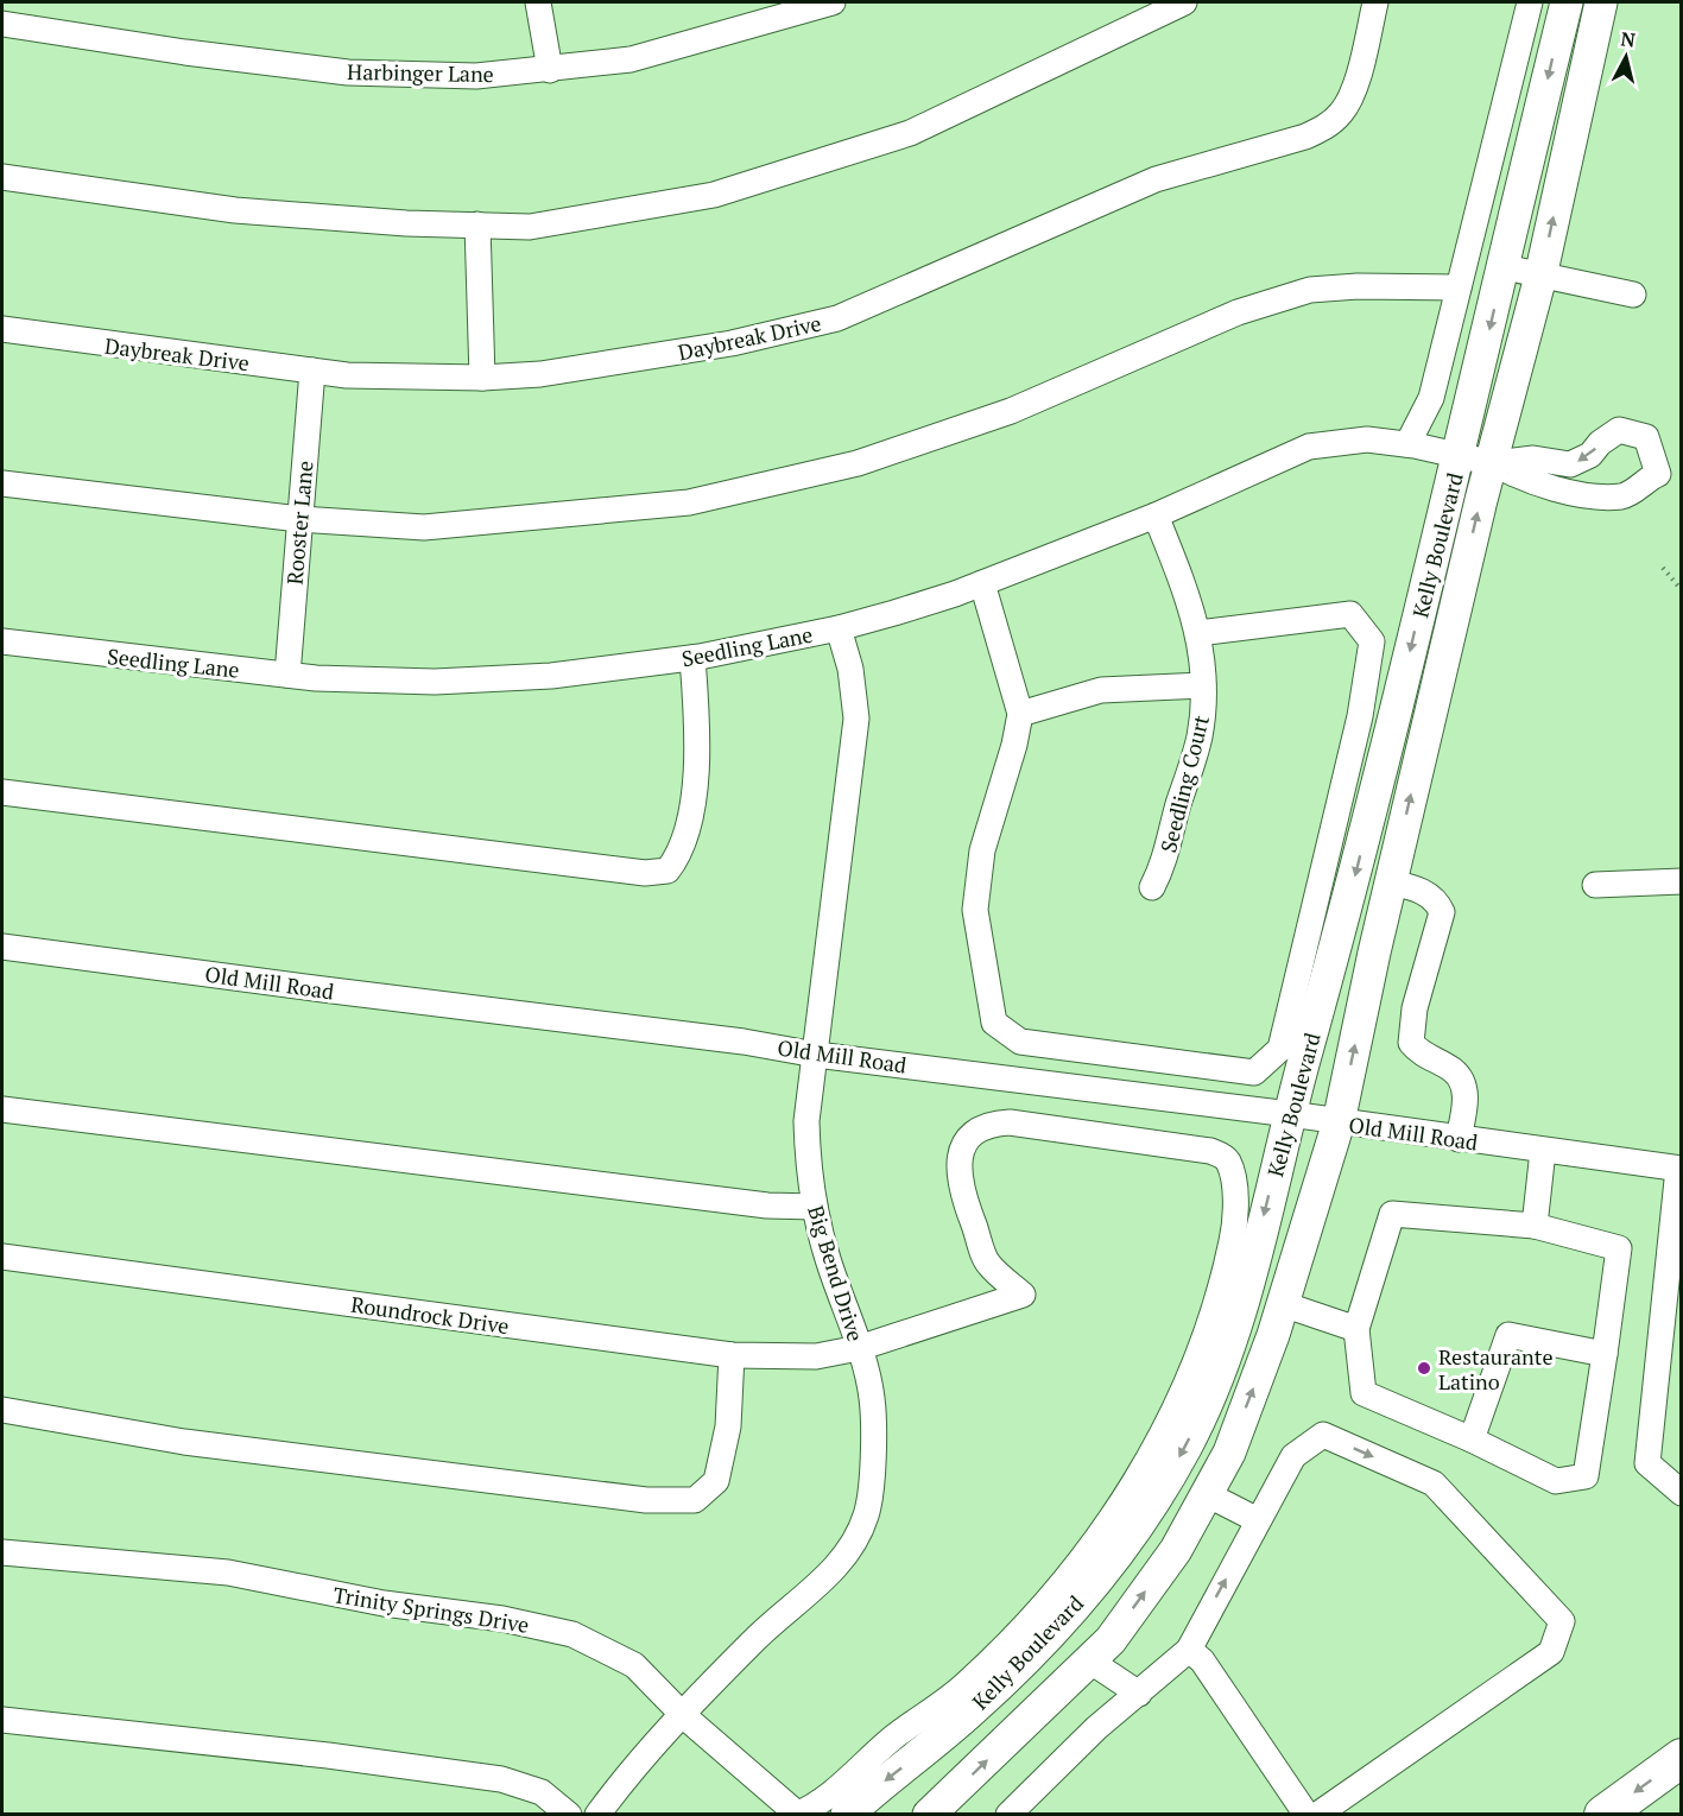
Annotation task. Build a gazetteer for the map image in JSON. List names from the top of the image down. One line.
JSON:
{"streets":{"main road":["Kelly Boulevard"],"street":["Harbinger Lane","Daybreak Drive","Rooster Lane","Seedling Lane","Seedling Court","Old Mill Road","Big Bend Drive","Roundrock Drive","Trinity Springs Drive"]},"crossings":[["Daybreak Drive","Rooster Lane"],["Rooster Lane","Seedling Lane"],["Kelly Boulevard","Seedling Lane"],["Kelly Boulevard","Old Mill Road"],["Seedling Lane","Seedling Court"],["Seedling Lane","Big Bend Drive"],["Old Mill Road","Big Bend Drive"],["Big Bend Drive","Roundrock Drive"],["Big Bend Drive","Trinity Springs Drive"],["Roundrock Drive","Trinity Springs Drive"]],"places":["Restaurante Latino"],"north":"top"}
